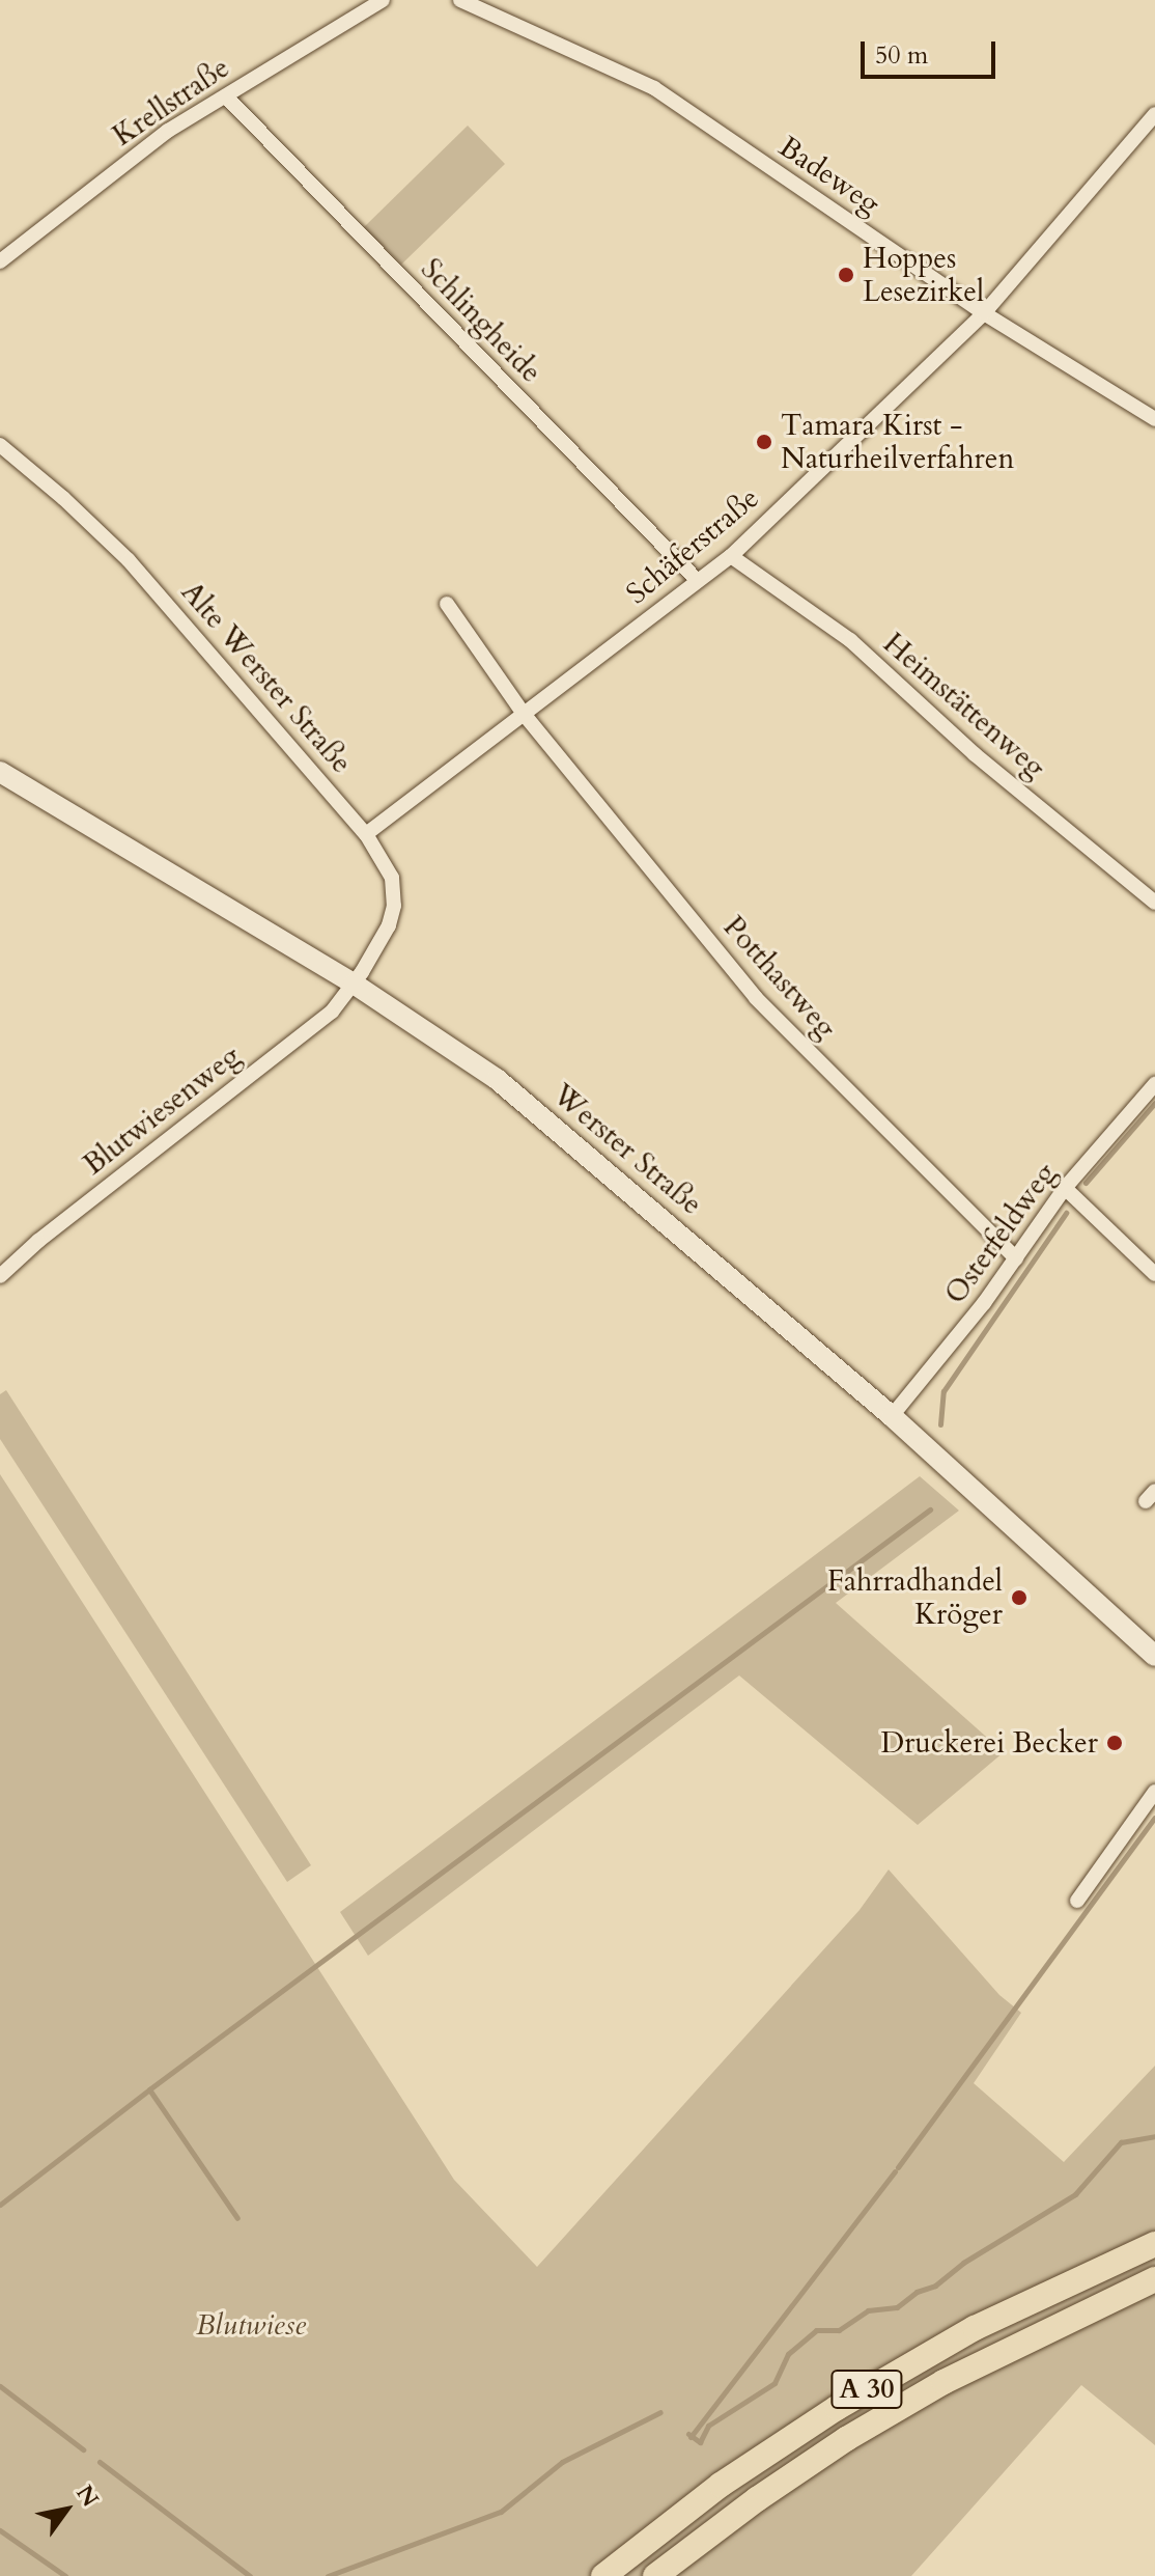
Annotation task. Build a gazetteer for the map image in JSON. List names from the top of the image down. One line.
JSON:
{"streets":{"highway":["A 30"],"main road":["Werster Straße"],"street":["Krellstraße","Badeweg","Schlingheide","Schäferstraße","Alte Werster Straße","Heimstättenweg","Potthastweg","Blutwiesenweg","Osterfeldweg"]},"crossings":[["Krellstraße","Schlingheide"],["Badeweg","Schäferstraße"],["Schlingheide","Schäferstraße"],["Schäferstraße","Alte Werster Straße"],["Schäferstraße","Heimstättenweg"],["Schäferstraße","Potthastweg"],["Alte Werster Straße","Blutwiesenweg"],["Alte Werster Straße","Werster Straße"],["Potthastweg","Osterfeldweg"],["Blutwiesenweg","Werster Straße"],["Werster Straße","Osterfeldweg"]],"parks":["Blutwiese"],"places":["Hoppes Lesezirkel","Tamara Kirst - Naturheilverfahren","Fahrradhandel Kröger","Druckerei Becker"],"scale_bar":"50 m","north":"top right"}
